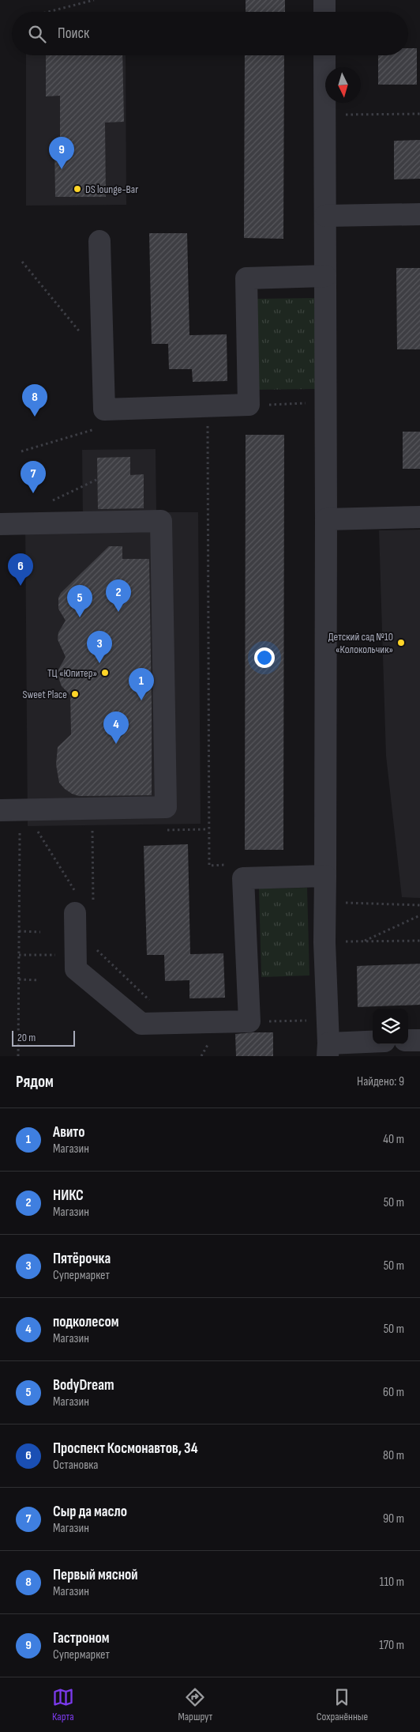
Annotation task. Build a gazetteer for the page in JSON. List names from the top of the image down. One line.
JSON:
{"places":["DS lounge-Bar","Детский сад №10 «Колокольчик»","ТЦ «Юпитер»","Sweet Place"],"scale_bar":"20 m","north":"bottom","page":{"search":"Поиск","pins":["9","8","7","6","2","5","3","1","4"],"scale":"20 m","heading":["Рядом","Найдено: 9"],"list":[{"mark":"1","name":"Авито","note":"Магазин","value":"40 m"},{"mark":"2","name":"НИКС","note":"Магазин","value":"50 m"},{"mark":"3","name":"Пятёрочка","note":"Супермаркет","value":"50 m"},{"mark":"4","name":"подколесом","note":"Магазин","value":"50 m"},{"mark":"5","name":"BodyDream","note":"Магазин","value":"60 m"},{"mark":"6","name":"Проспект Космонавтов, 34","note":"Остановка","value":"80 m"},{"mark":"7","name":"Сыр да масло","note":"Магазин","value":"90 m"},{"mark":"8","name":"Первый мясной","note":"Магазин","value":"110 m"},{"mark":"9","name":"Гастроном","note":"Супермаркет","value":"170 m"}],"nav":["Карта","Маршрут","Сохранённые"]}}
